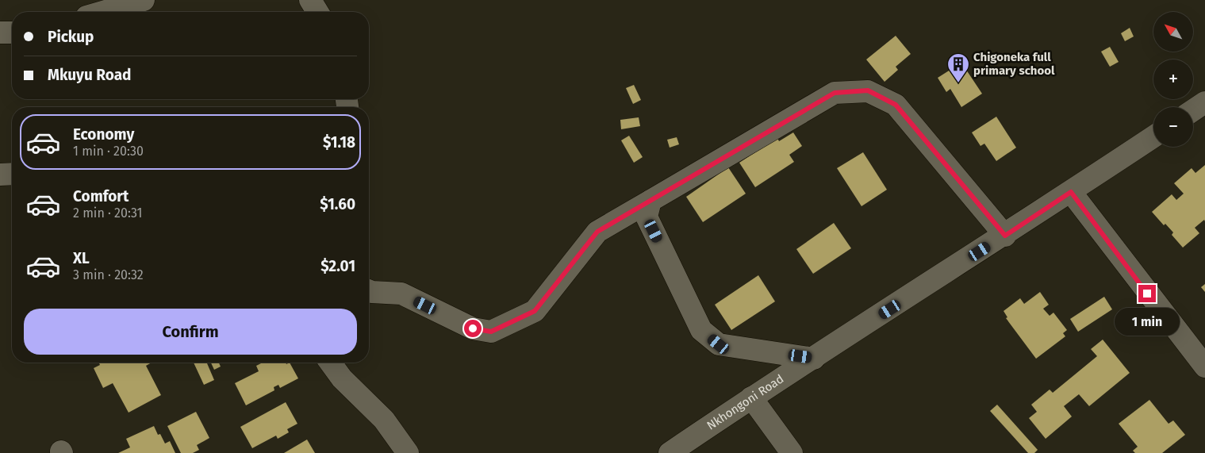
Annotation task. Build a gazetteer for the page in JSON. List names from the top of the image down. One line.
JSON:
{"streets":{"street":["Nkhongoni Road"]},"places":{"building":["Chigoneka full primary school"]},"north":"top left","page":{"map_buttons":["+","−"],"banner":["Pickup","Mkuyu Road"],"list":[{"name":"Economy","note":"1 min · 20:30","value":"$1.18"},{"name":"Comfort","note":"2 min · 20:31","value":"$1.60"},{"name":"XL","note":"3 min · 20:32","value":"$2.01"}],"buttons":"Confirm","bubble":"1 min"}}
